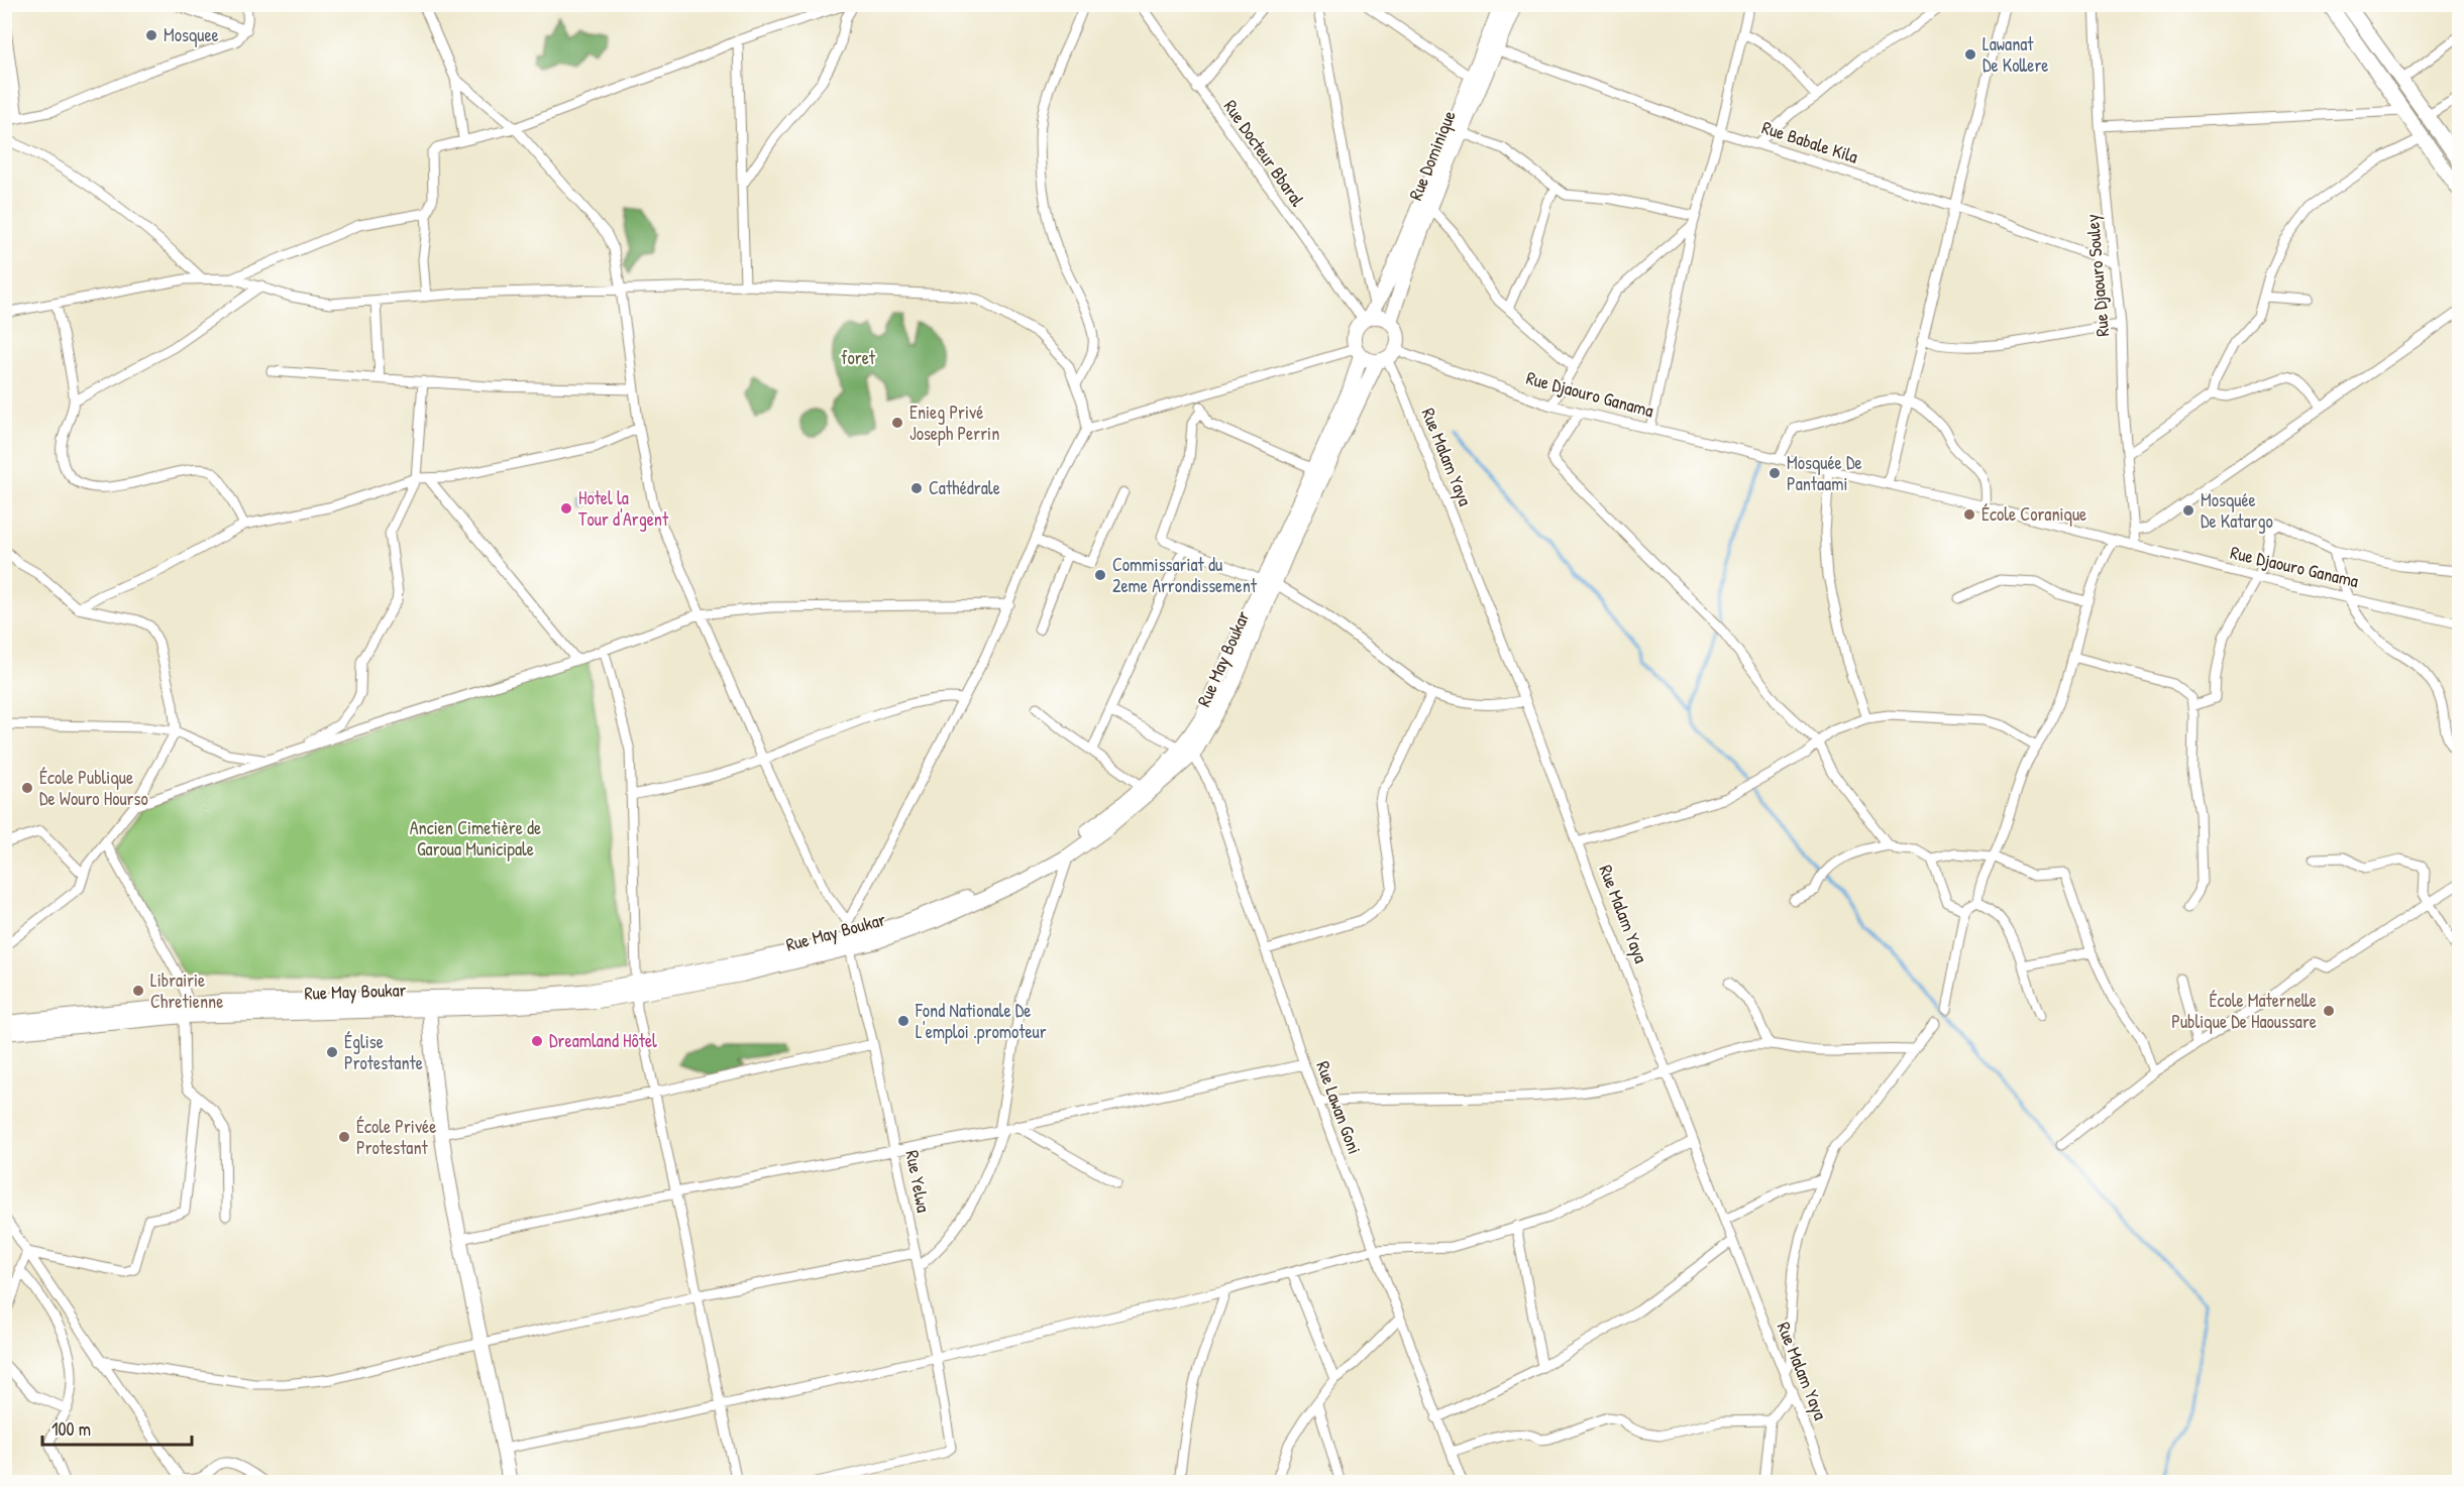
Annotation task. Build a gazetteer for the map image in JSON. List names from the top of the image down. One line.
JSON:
{"streets":{"main road":["Rue Dominique","Rue May Boukar"],"street":["Rue Babale Kila","Rue Docteur Bbaral","Rue Djaouro Souley","Rue Djaouro Ganama","Rue Malam Yaya","Rue Lawan Goni","Rue Yelwa"]},"crossings":[["Rue Babale Kila","Rue Dominique"],["Rue Babale Kila","Rue Djaouro Souley"],["Rue Docteur Bbaral","Rue Dominique"],["Rue Docteur Bbaral","Rue Djaouro Ganama"],["Rue Docteur Bbaral","Rue Malam Yaya"],["Rue Docteur Bbaral","Rue May Boukar"],["Rue Dominique","Rue Djaouro Ganama"],["Rue Dominique","Rue Malam Yaya"],["Rue Dominique","Rue May Boukar"],["Rue Djaouro Souley","Rue Djaouro Ganama"],["Rue Djaouro Ganama","Rue Malam Yaya"],["Rue Djaouro Ganama","Rue May Boukar"],["Rue Malam Yaya","Rue May Boukar"],["Rue May Boukar","Rue Lawan Goni"],["Rue May Boukar","Rue Yelwa"]],"parks":["foret","Ancien Cimetière de Garoua Municipale"],"places":["Mosquee","Lawanat De Kollere","Enieg Privé Joseph Perrin","Mosquée De Pantaami","Cathédrale","Hotel la Tour d'Argent","Mosquée De Katargo","École Coranique","Commissariat du 2eme Arrondissement","École Publique De Wouro Hourso","Librairie Chretienne","École Maternelle Publique De Haoussare","Fond Nationale De L'emploi .promoteur","Dreamland Hôtel","Église Protestante","École Privée Protestant"],"scale_bar":"100 m"}
